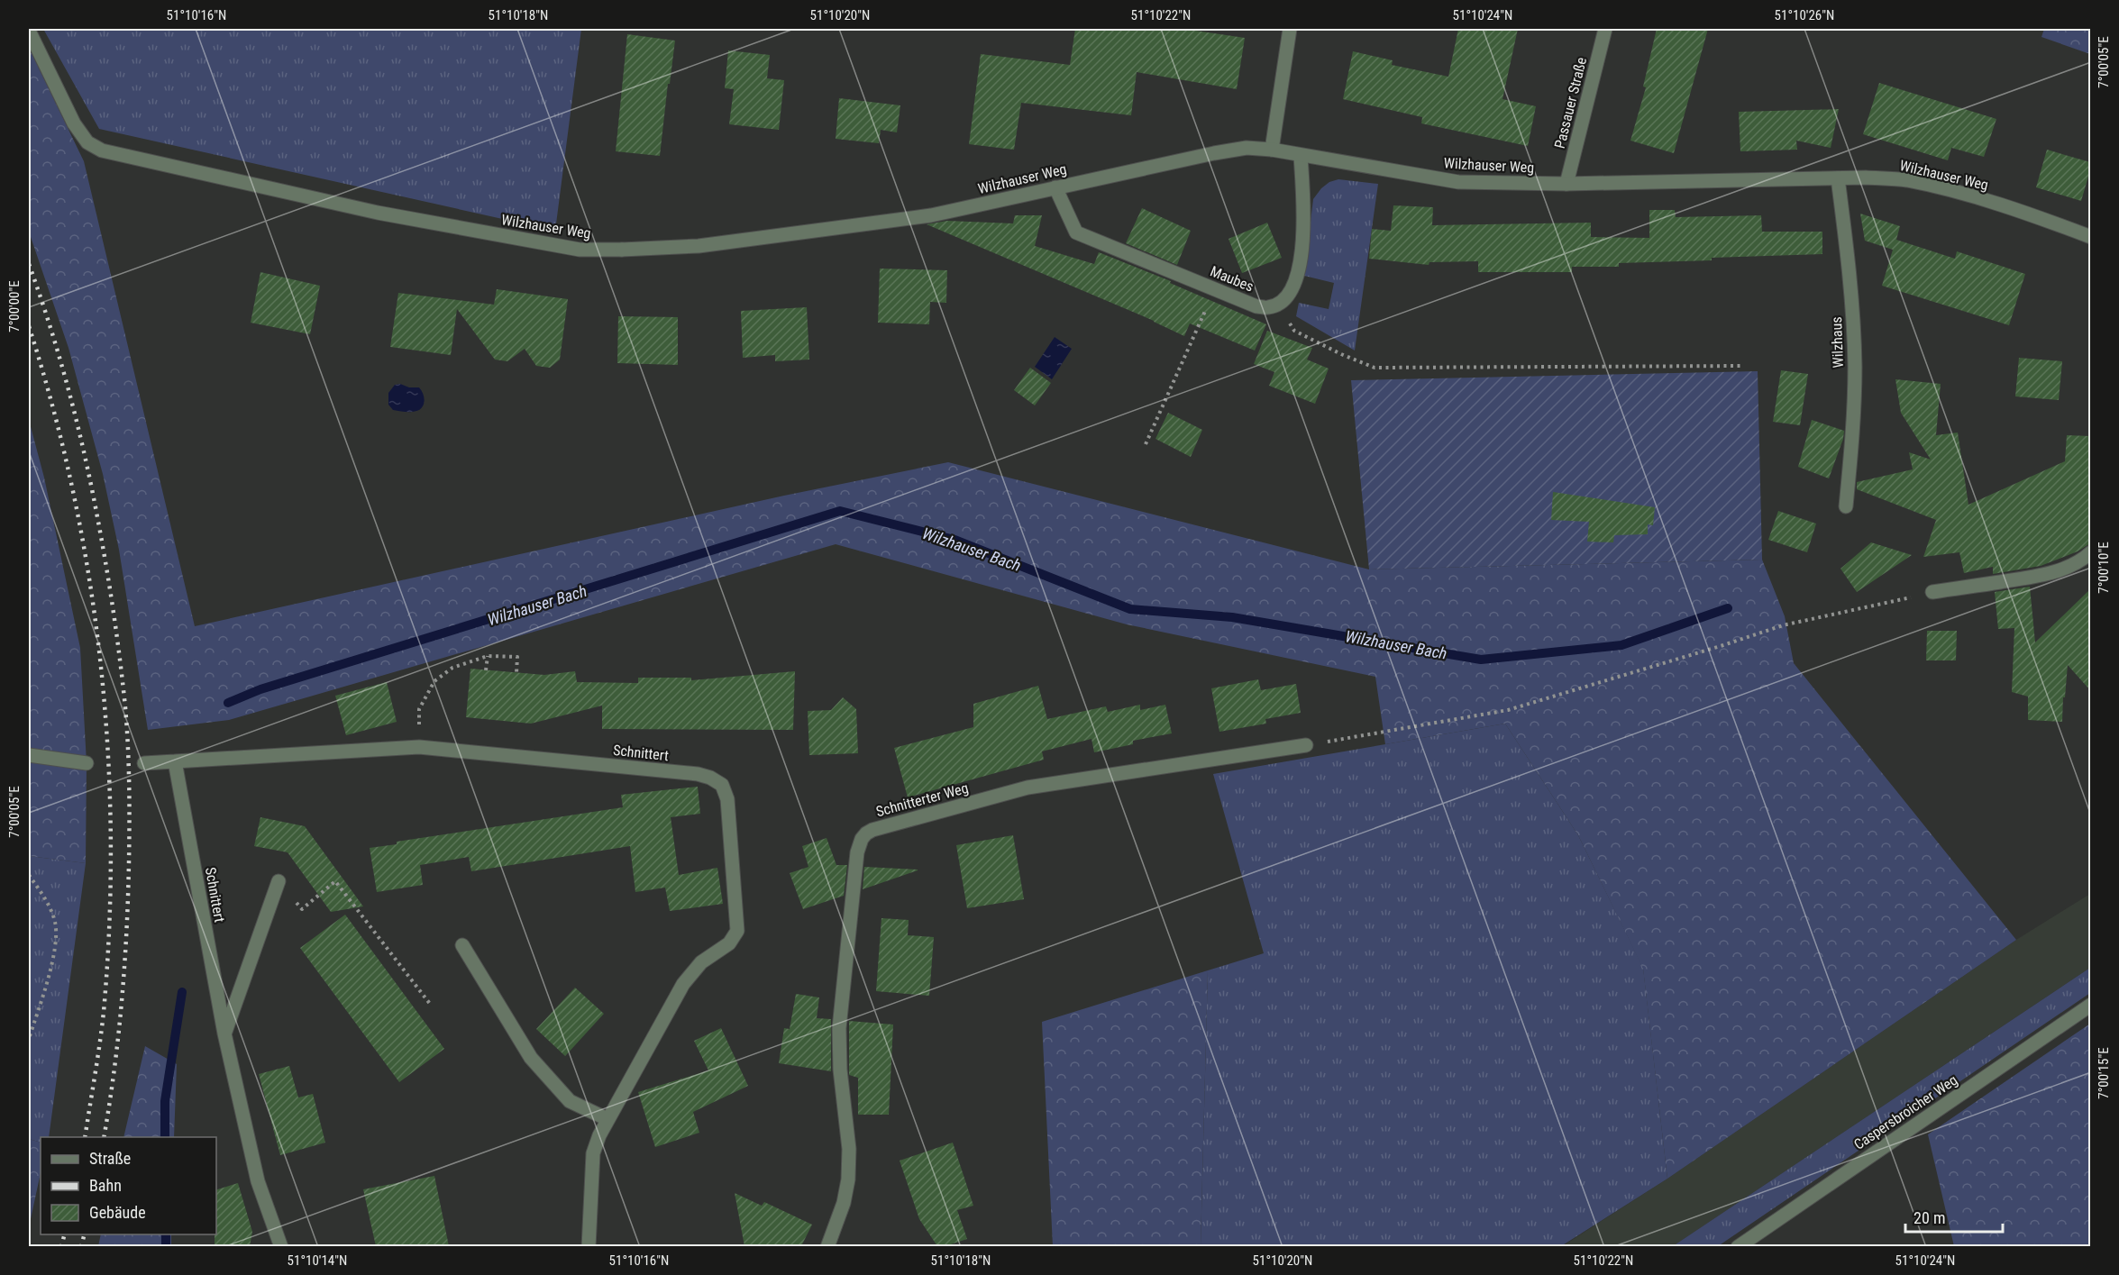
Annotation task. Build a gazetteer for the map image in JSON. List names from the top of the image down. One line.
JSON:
{"streets":{"street":["Passauer Straße","Wilzhauser Weg","Maubes","Wilzhaus","Schnittert","Schnitterter Weg","Caspersbroicher Weg"]},"crossings":[["Passauer Straße","Wilzhauser Weg"],["Wilzhauser Weg","Maubes"],["Wilzhauser Weg","Wilzhaus"]],"water":["Wilzhauser Bach"],"legend":["Straße","Bahn","Gebäude"],"scale_bar":"20 m","coordinates":["51°10'16\"N","51°10'18\"N","51°10'20\"N","51°10'22\"N","51°10'24\"N","51°10'26\"N","7°00'05\"E","7°00'00\"E","7°00'10\"E","7°00'15\"E","51°10'14\"N"]}
